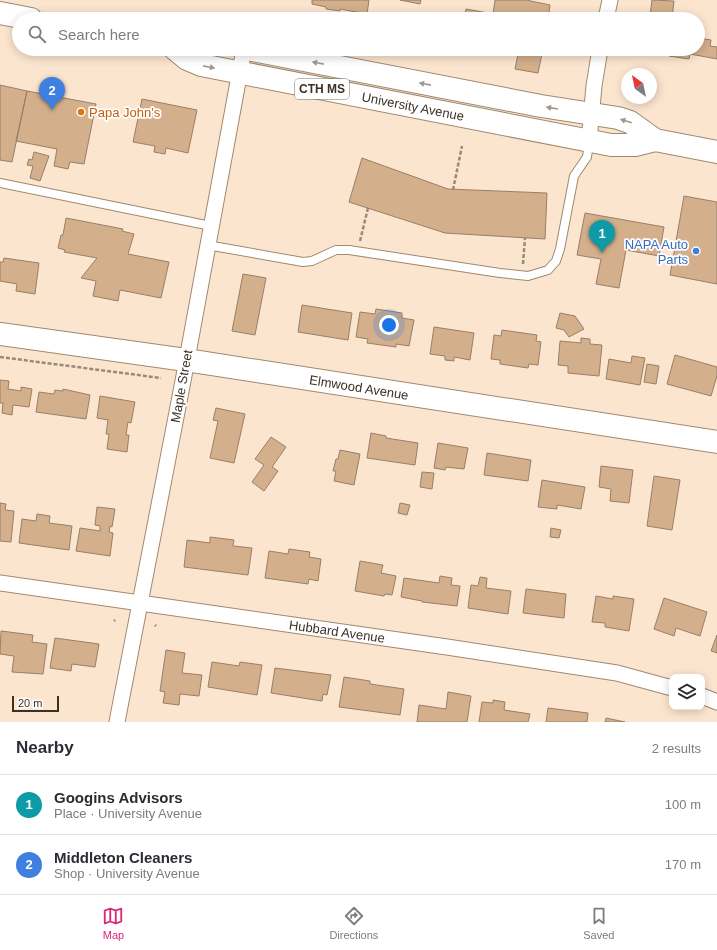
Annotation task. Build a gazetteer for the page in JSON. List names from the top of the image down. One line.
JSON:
{"streets":{"main road":["CTH MS","University Avenue","Elmwood Avenue"],"street":["Maple Street","Hubbard Avenue"]},"crossings":[["University Avenue","Maple Street"],["Maple Street","Elmwood Avenue"],["Maple Street","Hubbard Avenue"]],"places":["Papa John's","NAPA Auto Parts"],"scale_bar":"20 m","north":"top left","page":{"search":"Search here","pins":["2","1"],"scale":"20 m","heading":["Nearby","2 results"],"list":[{"mark":"1","name":"Googins Advisors","note":"Place · University Avenue","value":"100 m"},{"mark":"2","name":"Middleton Cleaners","note":"Shop · University Avenue","value":"170 m"}],"nav":["Map","Directions","Saved"]}}
